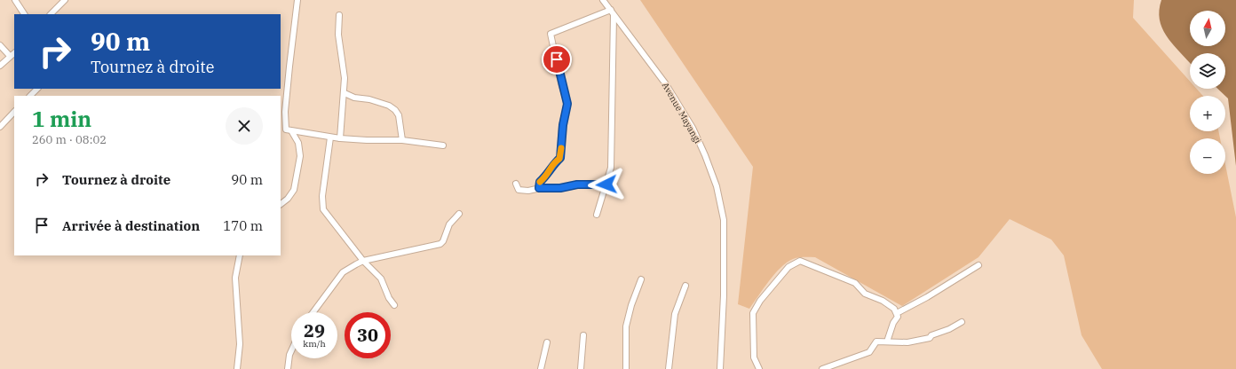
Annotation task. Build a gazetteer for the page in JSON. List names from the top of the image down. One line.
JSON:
{"streets":{"street":["Avenue Mayangi"]},"north":"top","page":{"map_buttons":["+","−"],"turn":["90 m","Tournez à droite"],"heading":["1 min","260 m · 08:02"],"list":[{"name":"Tournez à droite","value":"90 m"},{"name":"Arrivée à destination","value":"170 m"}],"speed":"29 km/h","limit":"30"}}
